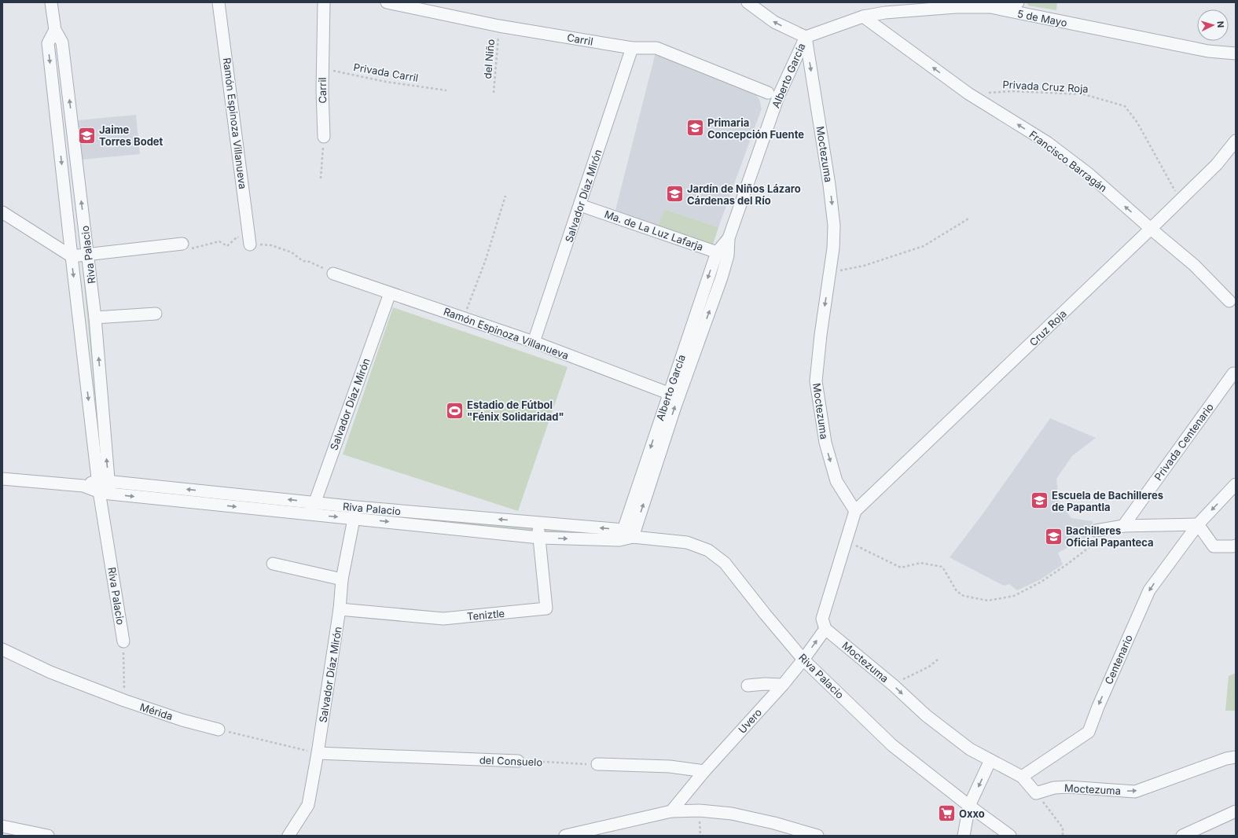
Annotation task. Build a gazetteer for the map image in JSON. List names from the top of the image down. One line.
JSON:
{"streets":{"street":["5 de Mayo","Carril","Alberto García","Ramón Espinoza Villanueva","Moctezuma","Francisco Barragán","Salvador Díaz Mirón","Ma. de La Luz Lafarja","Riva Palacio","Cruz Roja","Privada Centenario","Teniztle","Centenario","Mérida","Uvero","del Consuelo"],"path":["del Niño","Privada Carril","Privada Cruz Roja"]},"crossings":[["5 de Mayo","Alberto García"],["5 de Mayo","Moctezuma"],["5 de Mayo","Francisco Barragán"],["Carril","del Niño"],["Carril","Privada Carril"],["Carril","Salvador Díaz Mirón"],["Alberto García","Ramón Espinoza Villanueva"],["Alberto García","Moctezuma"],["Alberto García","Ma. de La Luz Lafarja"],["Alberto García","Riva Palacio"],["Privada Cruz Roja","Francisco Barragán"],["Privada Cruz Roja","Cruz Roja"],["Ramón Espinoza Villanueva","Salvador Díaz Mirón"],["Moctezuma","Cruz Roja"],["Moctezuma","Centenario"],["Moctezuma","Uvero"],["Francisco Barragán","Cruz Roja"],["Salvador Díaz Mirón","Ma. de La Luz Lafarja"],["Salvador Díaz Mirón","Riva Palacio"],["Salvador Díaz Mirón","Teniztle"],["Salvador Díaz Mirón","del Consuelo"],["Riva Palacio","Teniztle"],["Riva Palacio","Uvero"]],"one_way":["Francisco Barragán","Centenario"],"places":{"school or university":["Primaria Concepción Fuente","Jaime Torres Bodet","Jardín de Niños Lázaro Cárdenas del Río","Escuela de Bachilleres de Papantla","Bachilleres Oficial Papanteca"],"sports":["Estadio de Fútbol \"Fénix Solidaridad\""],"supermarket":["Oxxo"]},"north":"right"}
